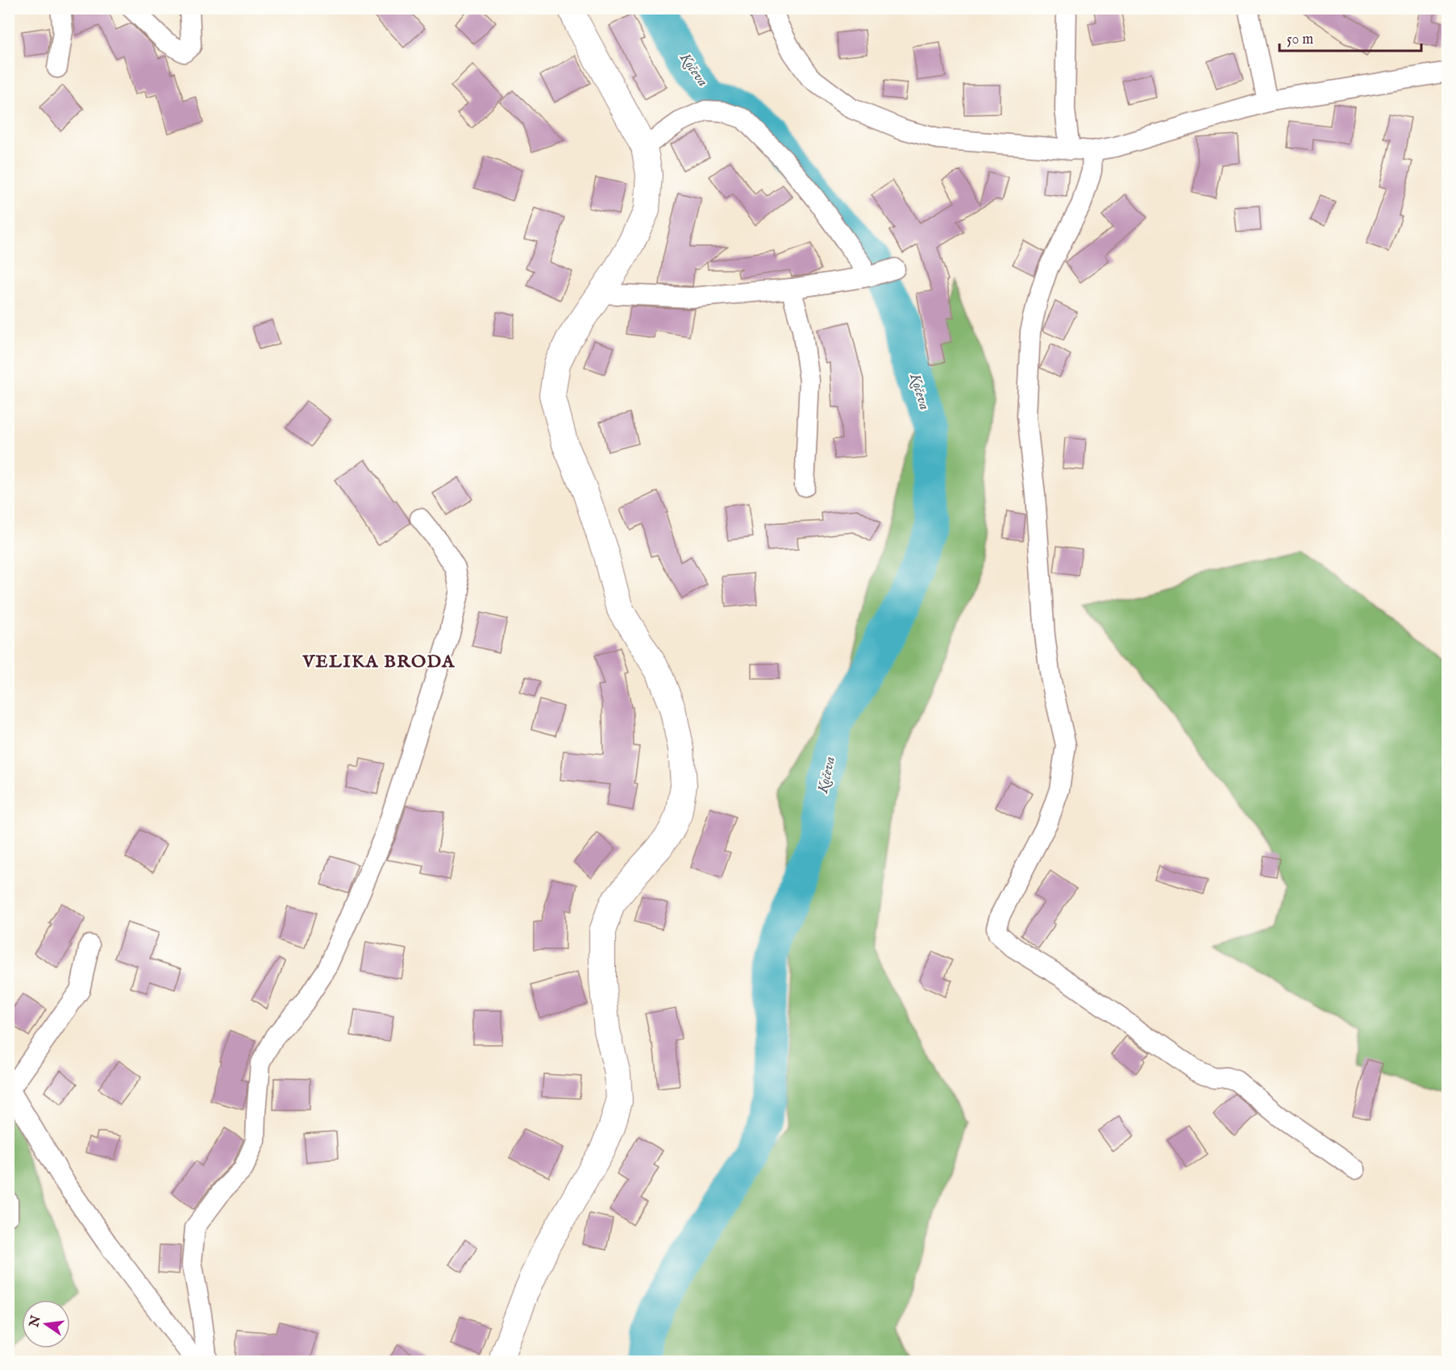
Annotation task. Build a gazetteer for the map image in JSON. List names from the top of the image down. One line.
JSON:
{"districts":["VELIKA BRODA"],"water":["Kočeva"],"scale_bar":"50 m","north":"left"}
